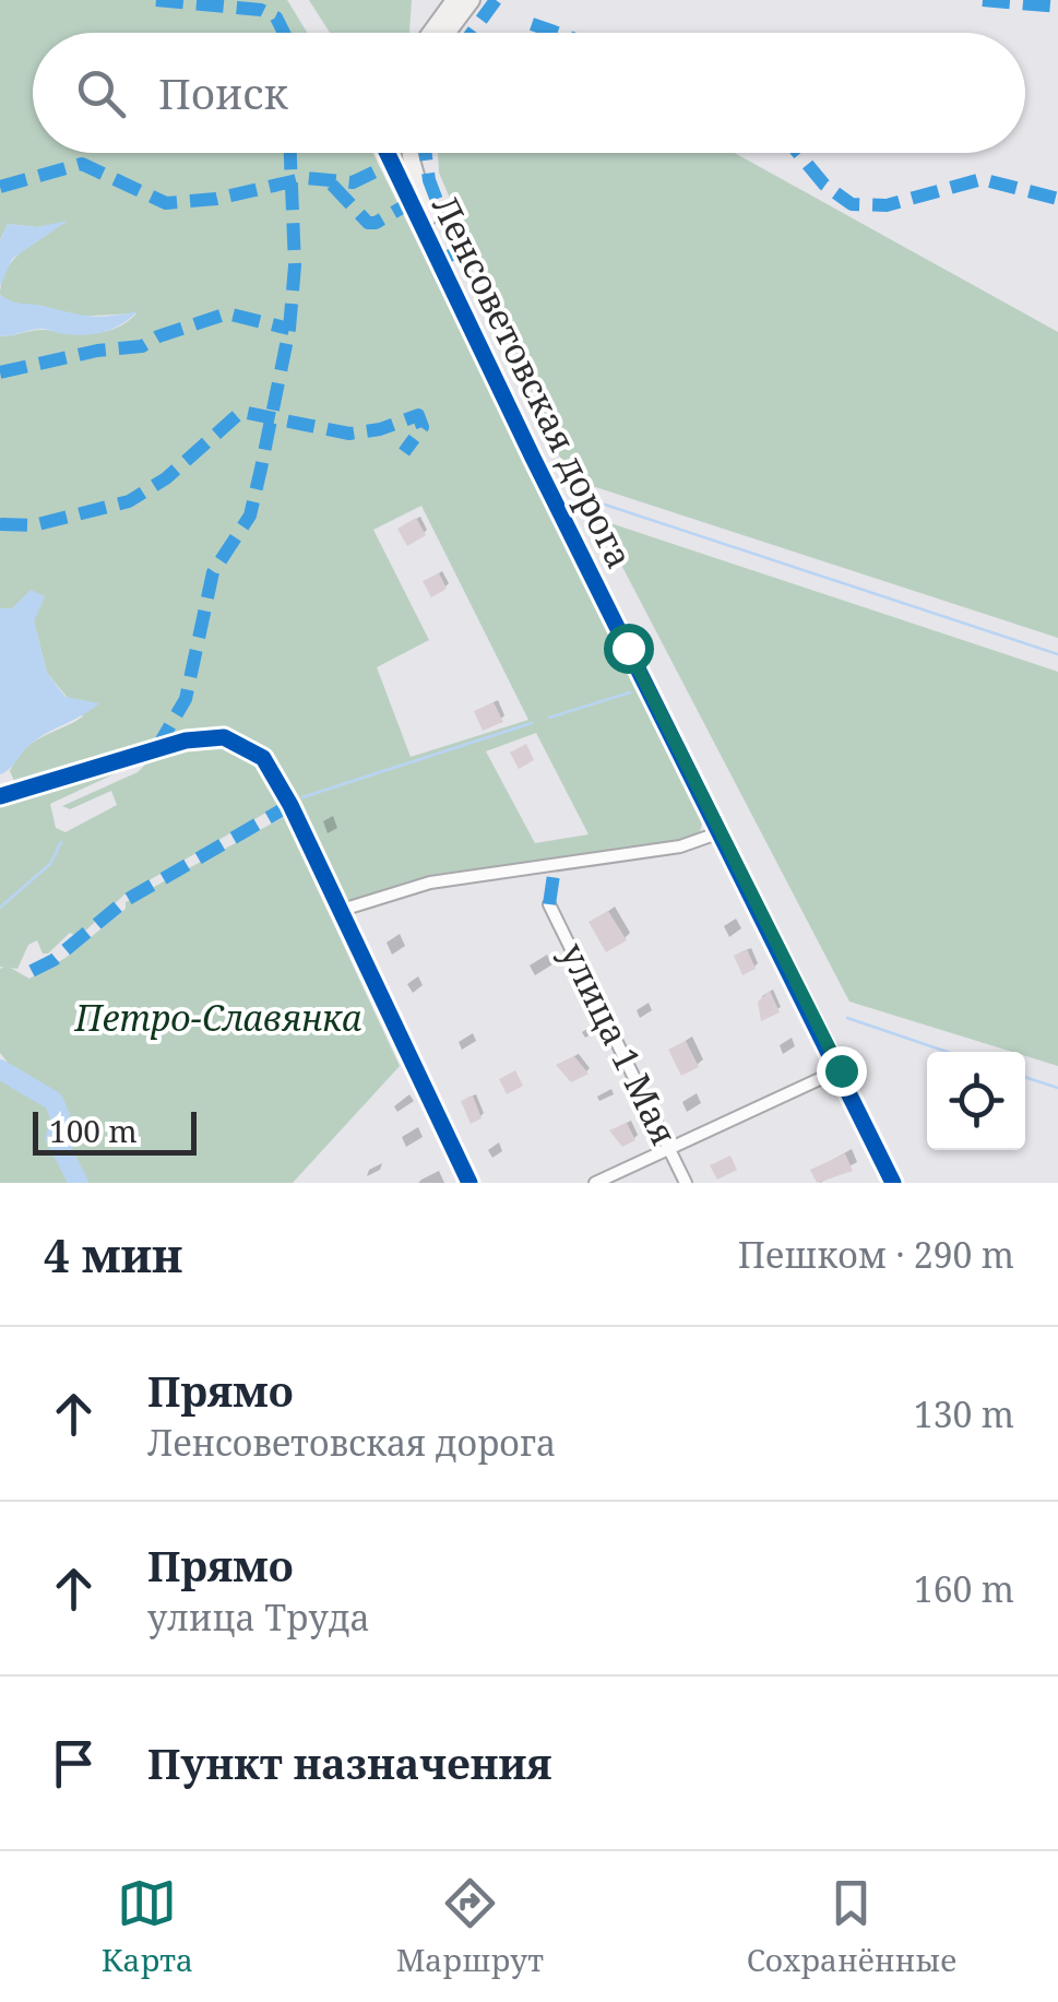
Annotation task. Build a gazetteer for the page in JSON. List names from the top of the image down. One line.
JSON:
{"streets":{"street":["Ленсоветовская дорога","улица 1 Мая"]},"parks":["Петро-Славянка"],"scale_bar":"100 m","page":{"search":"Поиск","scale":"100 m","heading":["4 мин","Пешком · 290 m"],"list":[["Прямо","Ленсоветовская дорога","130 m"],["Прямо","улица Труда","160 m"],"Пункт назначения"],"nav":["Карта","Маршрут","Сохранённые"]}}
